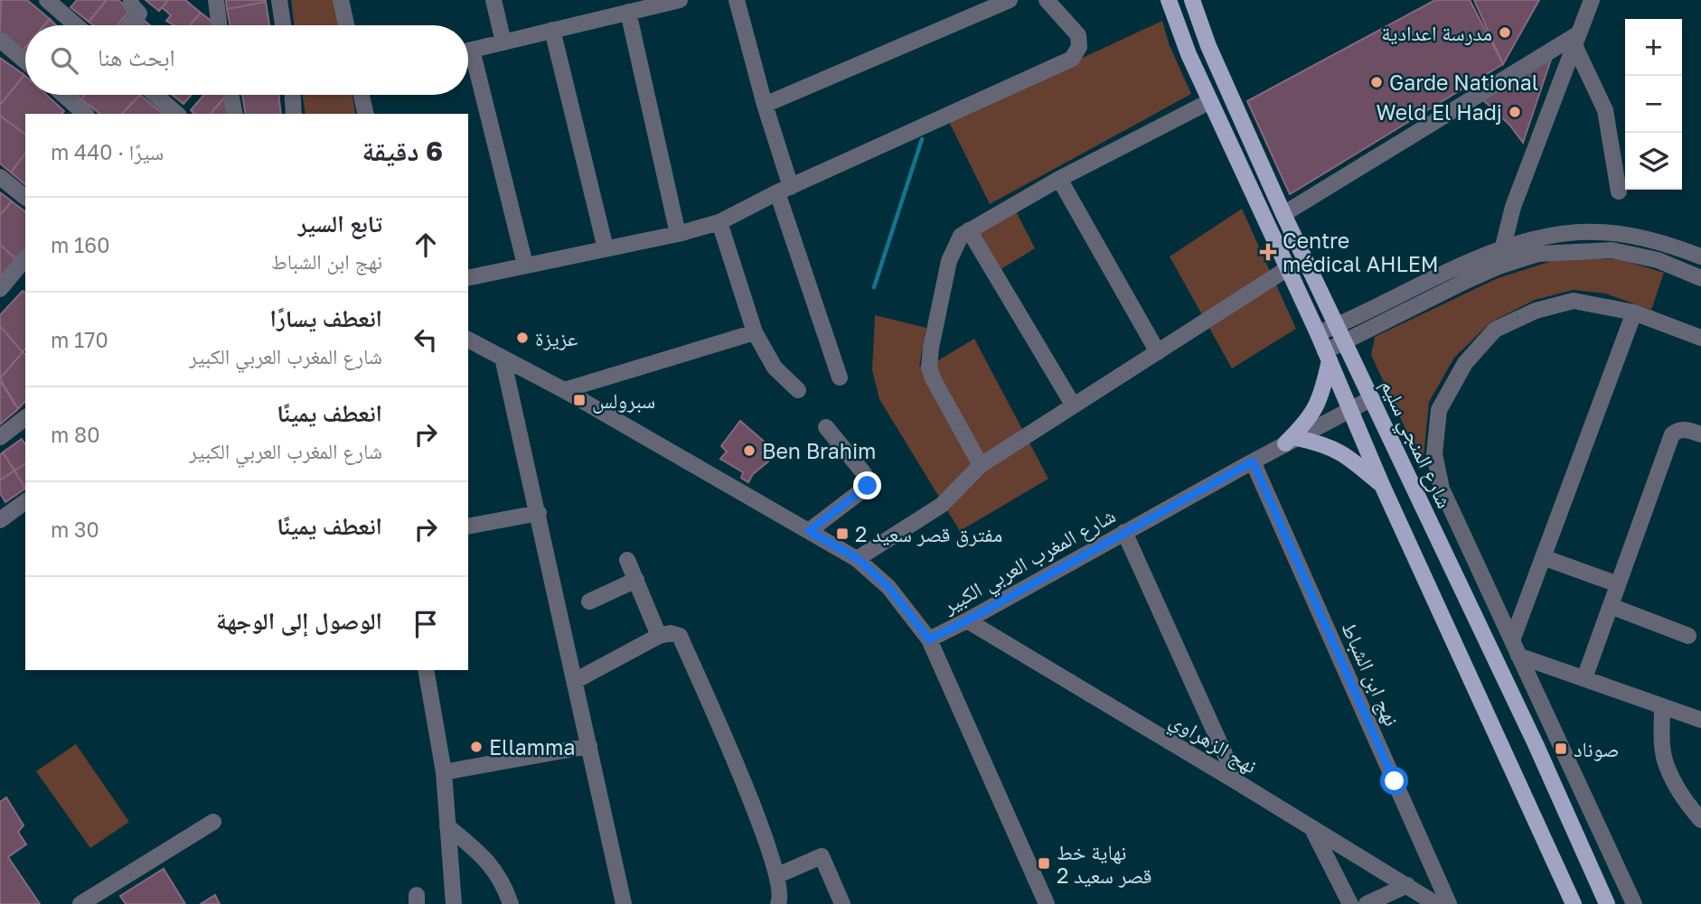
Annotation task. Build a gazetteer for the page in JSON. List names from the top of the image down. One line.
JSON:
{"streets":{"main road":["شارع المنجي سليم"],"street":["شارع المغرب العربي الكبير","نهج ابن الشباط","نهج الزهراوي"]},"crossings":[["شارع المنجي سليم","شارع المغرب العربي الكبير"],["شارع المغرب العربي الكبير","نهج ابن الشباط"],["شارع المغرب العربي الكبير","نهج الزهراوي"]],"places":{"other":["مدرسة اعدادية","Garde National","Weld El Hadj","عزيزة","Ben Brahim","Ellamma"],"health":["Centre médical AHLEM"],"transit":["سبرولس","مفترق قصر سعيد 2","صوناد","نهاية خط قصر سعيد 2"]},"page":{"map_buttons":["+","−"],"search":"ابحث هنا","heading":["6 دقيقة","سيرًا · 440 m"],"list":[["تابع السير","نهج ابن الشباط","160 m"],["انعطف يسارًا","شارع المغرب العربي الكبير","170 m"],["انعطف يمينًا","شارع المغرب العربي الكبير","80 m"],["انعطف يمينًا","30 m"],"الوصول إلى الوجهة"]}}
